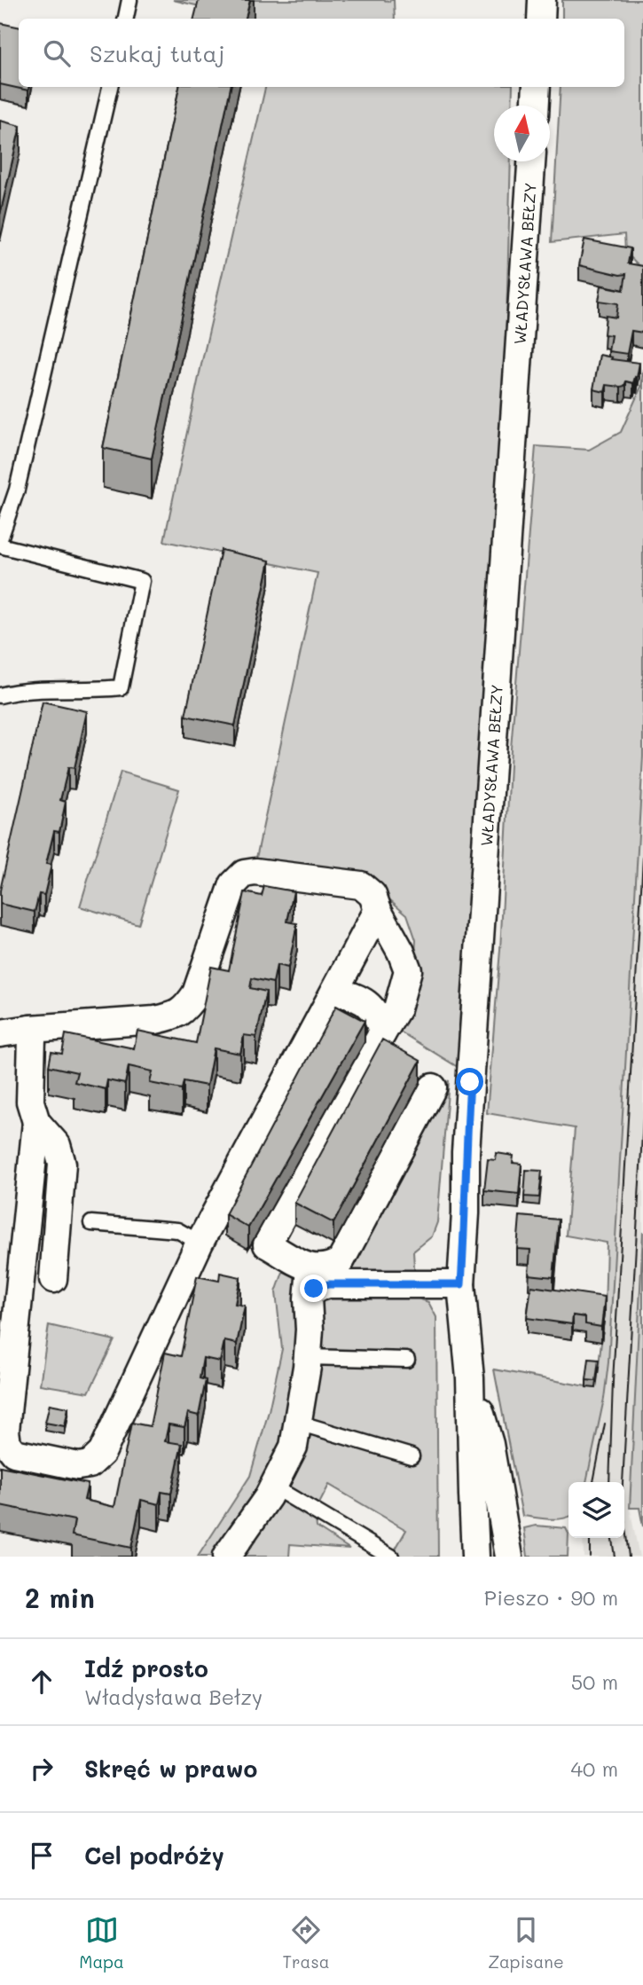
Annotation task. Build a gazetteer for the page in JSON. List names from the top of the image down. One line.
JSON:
{"streets":{"street":["WŁADYSŁAWA BEŁZY"]},"north":"top","page":{"search":"Szukaj tutaj","heading":["2 min","Pieszo · 90 m"],"list":[["Idź prosto","Władysława Bełzy","50 m"],["Skręć w prawo","40 m"],"Cel podróży"],"nav":["Mapa","Trasa","Zapisane"]}}
